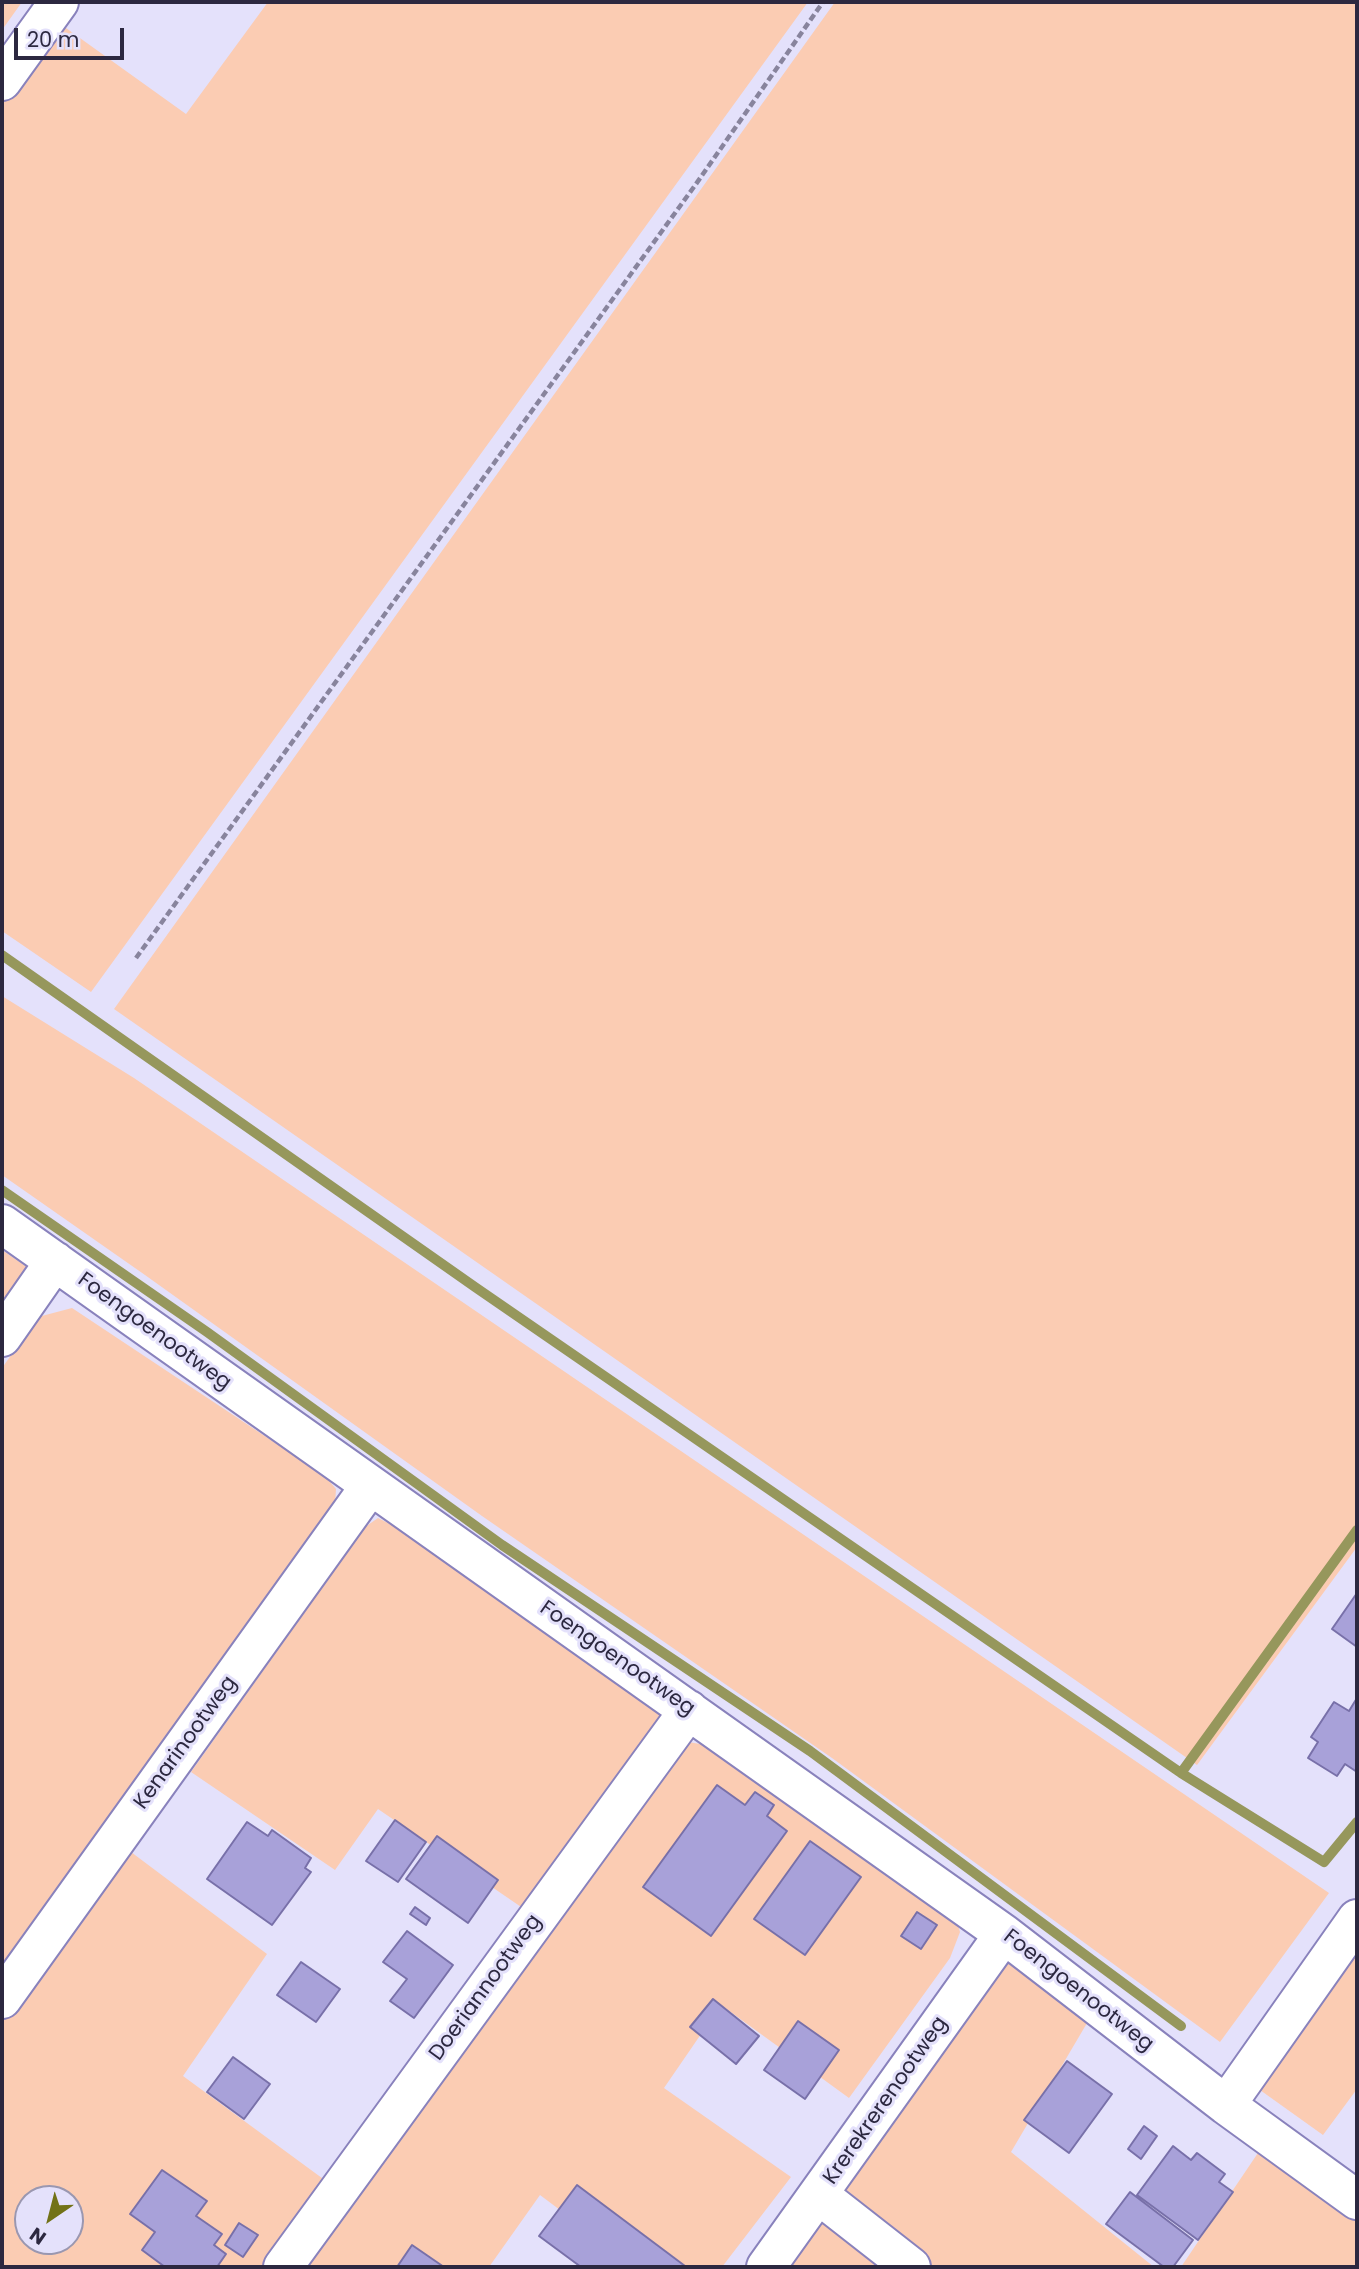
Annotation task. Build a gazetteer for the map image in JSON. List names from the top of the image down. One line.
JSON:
{"streets":{"street":["Foengoenootweg","Kenarinootweg","Doeriannootweg","Krerekrerenootweg"]},"crossings":[["Foengoenootweg","Kenarinootweg"],["Foengoenootweg","Doeriannootweg"],["Foengoenootweg","Krerekrerenootweg"]],"scale_bar":"20 m","north":"bottom left"}
